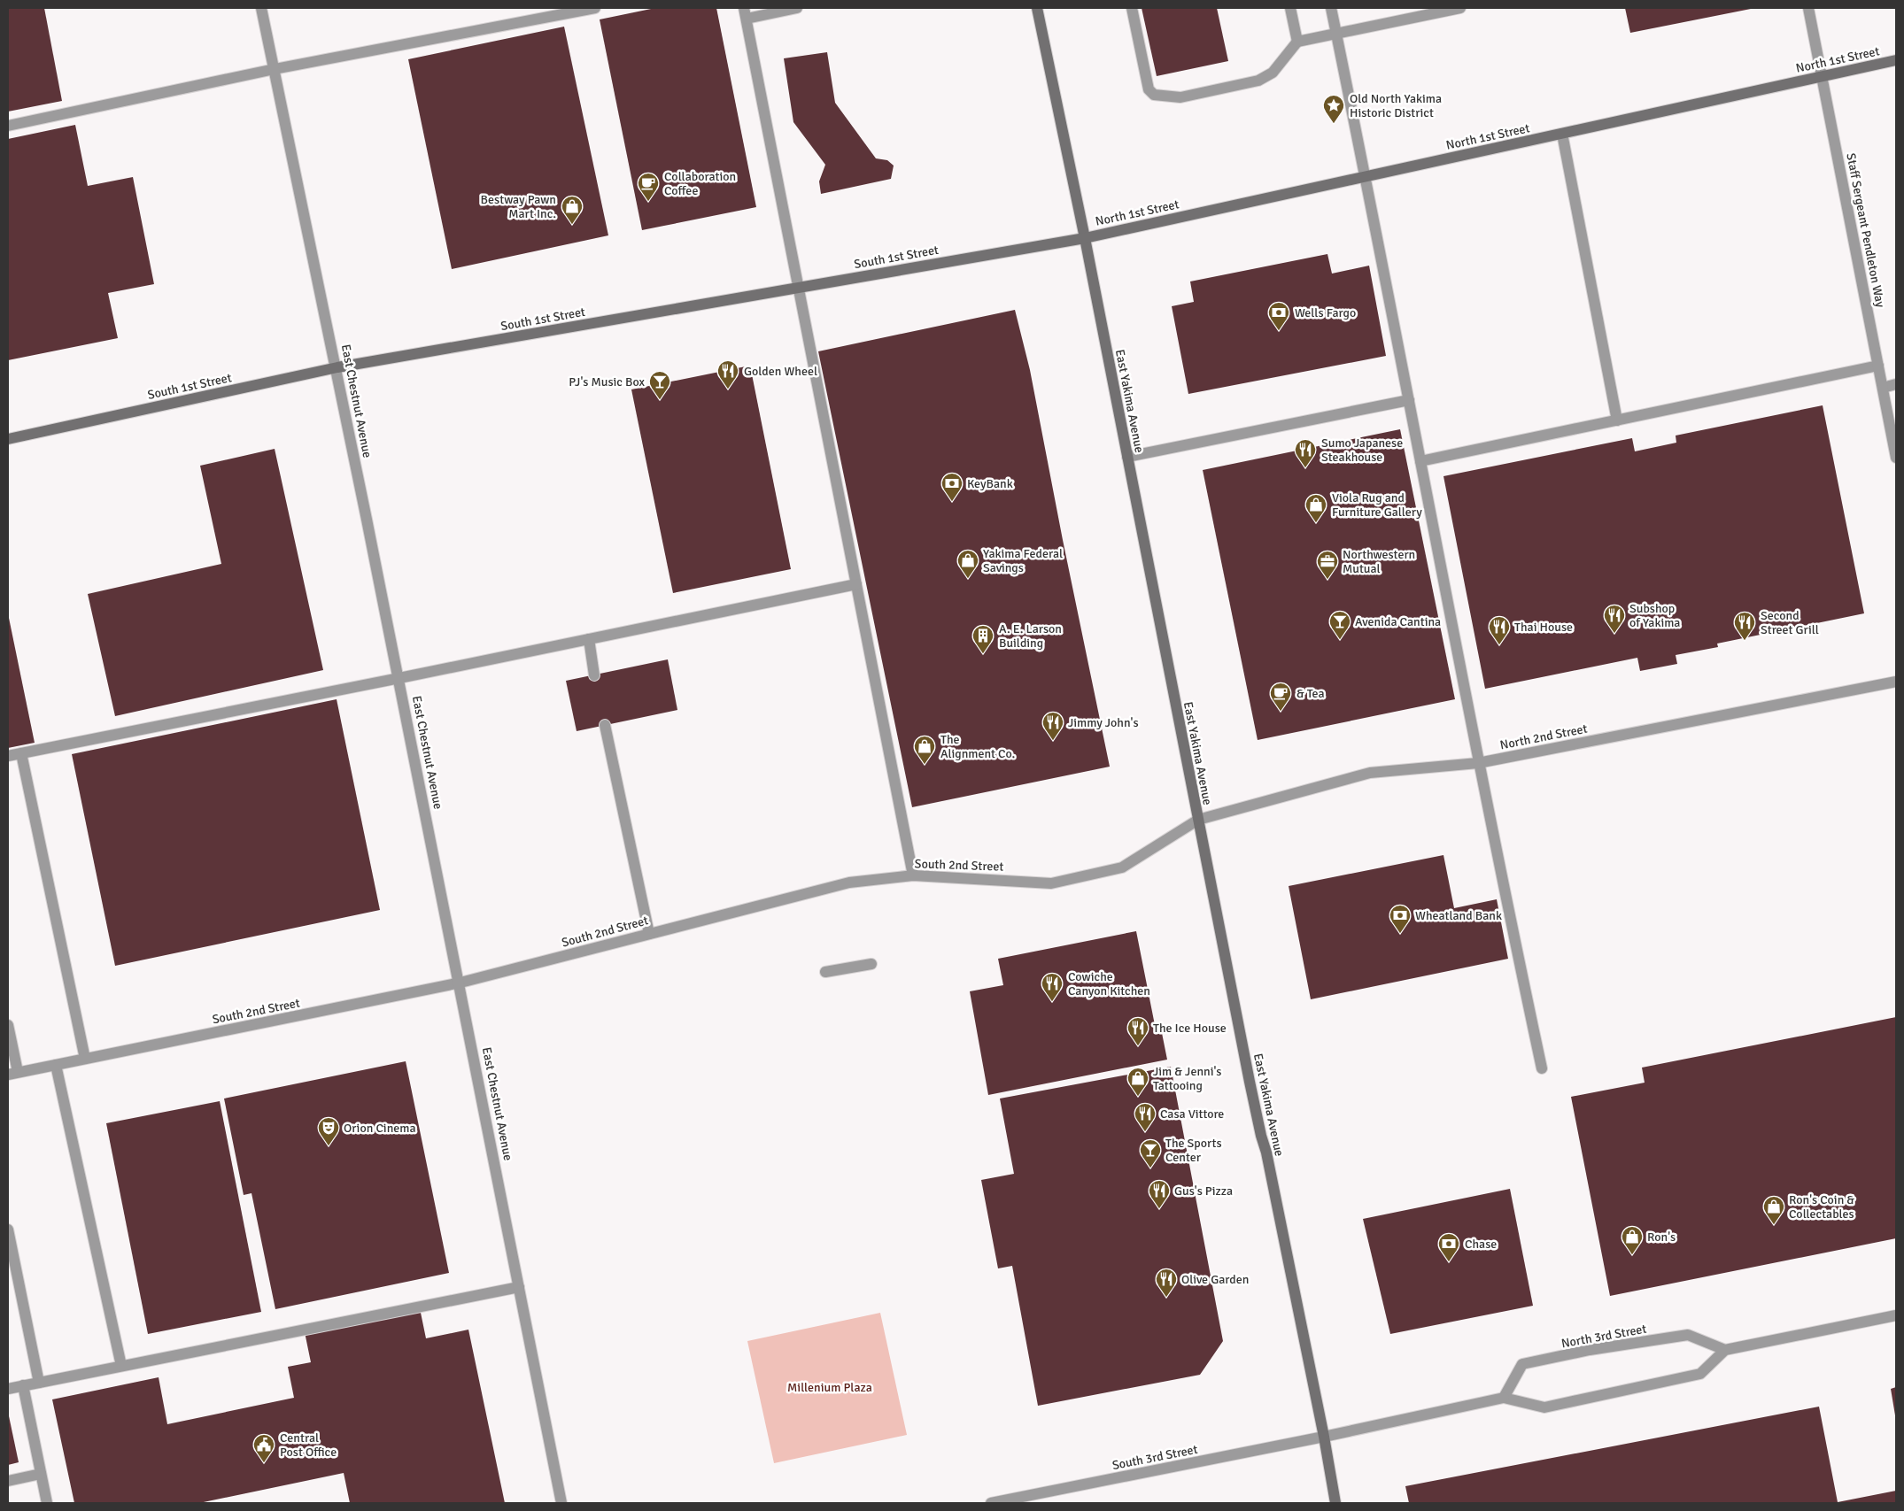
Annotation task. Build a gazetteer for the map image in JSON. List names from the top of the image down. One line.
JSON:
{"streets":{"main road":["North 1st Street","South 1st Street","East Yakima Avenue"],"street":["Staff Sergeant Pendleton Way","East Chestnut Avenue","North 2nd Street","South 2nd Street","North 3rd Street","South 3rd Street"]},"crossings":[["North 1st Street","Staff Sergeant Pendleton Way"],["North 1st Street","South 1st Street"],["North 1st Street","East Yakima Avenue"],["South 1st Street","East Chestnut Avenue"],["South 1st Street","East Yakima Avenue"],["East Chestnut Avenue","South 2nd Street"],["East Yakima Avenue","North 2nd Street"],["East Yakima Avenue","South 2nd Street"],["East Yakima Avenue","South 3rd Street"],["North 2nd Street","South 2nd Street"]],"parks":["Millenium Plaza"],"places":{"place":["Old North Yakima Historic District"],"cafe":["Collaboration Coffee","& Tea"],"shop":["Bestway Pawn Mart Inc.","Viola Rug and Furniture Gallery","Yakima Federal Savings","The Alignment Co.","Jim & Jenni's Tattooing","Ron's Coin & Collectables","Ron's"],"bank":["Wells Fargo","KeyBank","Wheatland Bank","Chase"],"restaurant":["Golden Wheel","Sumo Japanese Steakhouse","Subshop of Yakima","Second Street Grill","Thai House","Jimmy John's","Cowiche Canyon Kitchen","The Ice House","Casa Vittore","Gus's Pizza","Olive Garden"],"bar":["PJ's Music Box","Avenida Cantina","The Sports Center"],"office":["Northwestern Mutual"],"building":["A. E. Larson Building"],"theatre":["Orion Cinema"],"public building":["Central Post Office"]}}
